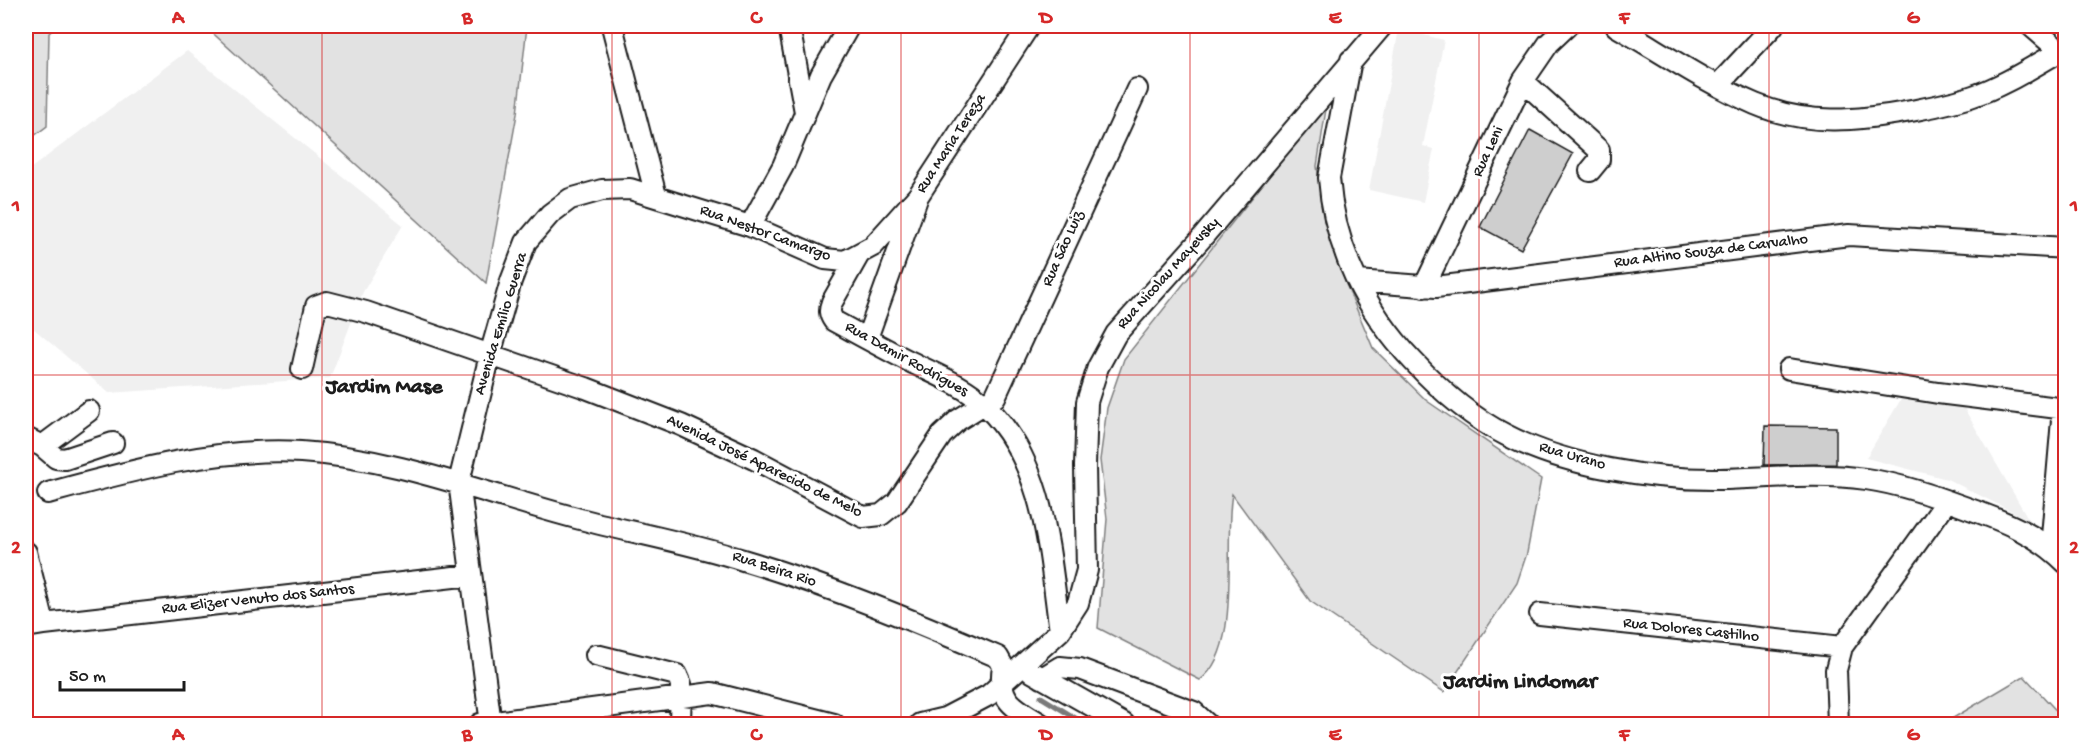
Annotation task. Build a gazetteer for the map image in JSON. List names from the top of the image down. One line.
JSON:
{"streets":{"street":["Rua Maria Tereza","Rua Leni","Rua Nestor Camargo","Rua São Luiz","Rua Altino Souza de Carvalho","Rua Nicolau Mayevsky","Avenida Emílio Guerra","Rua Damir Rodrigues","Rua Urano","Avenida José Aparecido de Melo","Rua Beira Rio","Rua Elizer Venuto dos Santos","Rua Dolores Castilho"]},"crossings":[["Rua Maria Tereza","Rua Damir Rodrigues"],["Rua Leni","Rua Altino Souza de Carvalho"],["Rua Nestor Camargo","Avenida Emílio Guerra"],["Rua Nestor Camargo","Rua Damir Rodrigues"],["Rua São Luiz","Rua Damir Rodrigues"],["Rua São Luiz","Avenida José Aparecido de Melo"],["Rua Altino Souza de Carvalho","Rua Urano"],["Rua Nicolau Mayevsky","Rua Damir Rodrigues"],["Rua Nicolau Mayevsky","Rua Urano"],["Rua Nicolau Mayevsky","Rua Beira Rio"],["Avenida Emílio Guerra","Avenida José Aparecido de Melo"],["Avenida Emílio Guerra","Rua Beira Rio"],["Rua Damir Rodrigues","Avenida José Aparecido de Melo"]],"districts":["Jardim Mase","Jardim Lindomar"],"scale_bar":"50 m","grid":{"columns":["A","B","C","D","E","F","G"],"rows":["1","2"]}}
